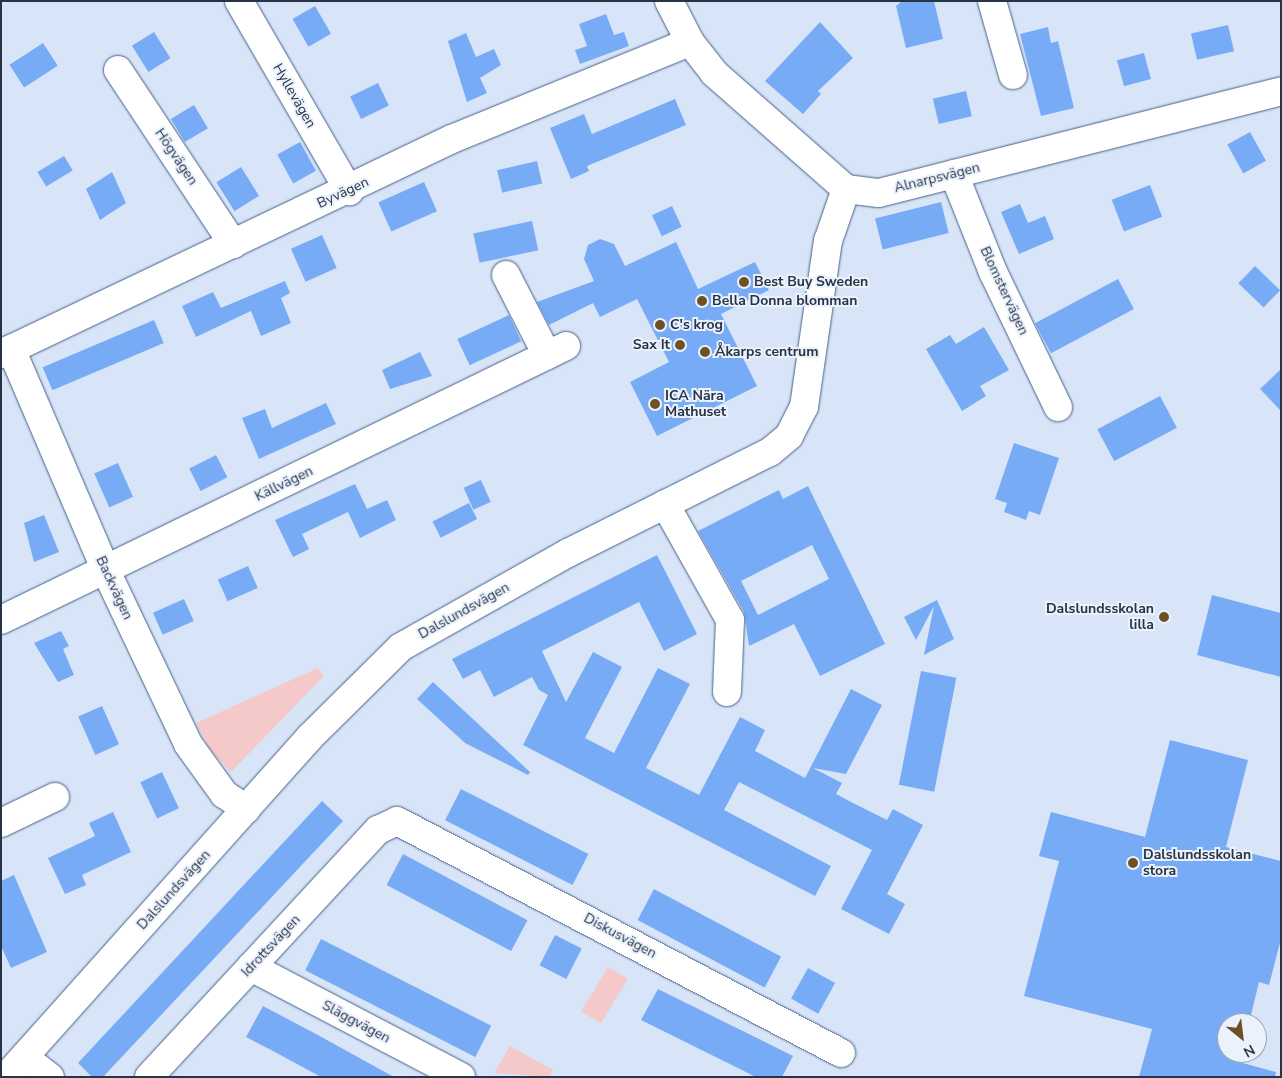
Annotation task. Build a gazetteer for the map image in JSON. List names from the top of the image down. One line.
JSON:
{"streets":{"street":["Hyllevägen","Högvägen","Alnarpsvägen","Byvägen","Blomstervägen","Källvägen","Backvägen","Dalslundsvägen","Diskusvägen","Idrottsvägen","Släggvägen"]},"crossings":[["Hyllevägen","Byvägen"],["Högvägen","Byvägen"],["Alnarpsvägen","Blomstervägen"],["Alnarpsvägen","Dalslundsvägen"],["Byvägen","Backvägen"],["Källvägen","Backvägen"],["Backvägen","Dalslundsvägen"],["Diskusvägen","Idrottsvägen"],["Idrottsvägen","Släggvägen"]],"places":["Best Buy Sweden","Bella Donna blomman","C's krog","Sax It","Åkarps centrum","ICA Nära Mathuset","Dalslundsskolan lilla","Dalslundsskolan stora"],"north":"bottom right"}
